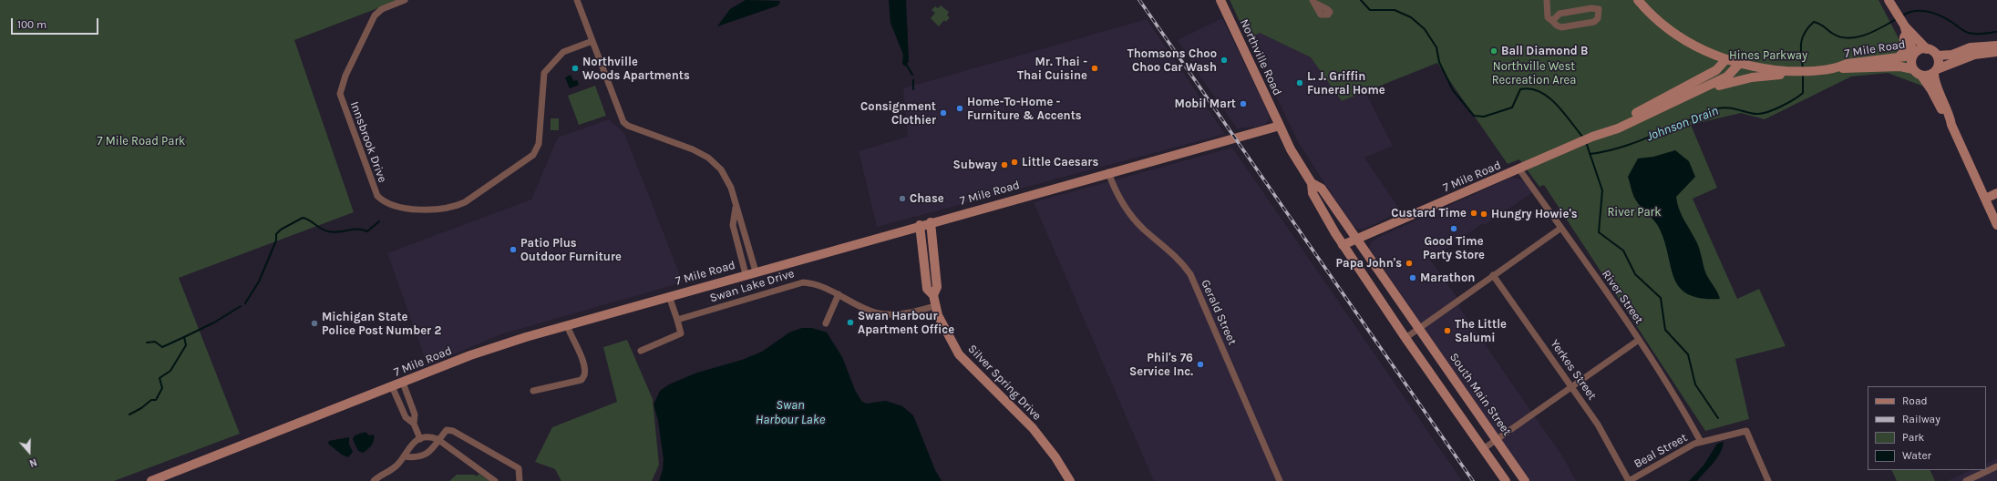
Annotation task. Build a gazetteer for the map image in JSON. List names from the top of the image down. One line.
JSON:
{"streets":{"street":["7 Mile Road","Northville Road","Innsbrook Drive","Swan Lake Drive","River Street","Gerald Street","Yerkes Street","Silver Spring Drive","South Main Street","Beal Street"]},"crossings":[["7 Mile Road","Northville Road"],["7 Mile Road","River Street"],["7 Mile Road","Gerald Street"],["7 Mile Road","Silver Spring Drive"],["7 Mile Road","South Main Street"],["Northville Road","South Main Street"],["Swan Lake Drive","Silver Spring Drive"],["River Street","Beal Street"],["Yerkes Street","Beal Street"]],"water":["Johnson Drain","Swan Harbour Lake"],"parks":["Hines Parkway","Northville West Recreation Area","7 Mile Road Park","River Park"],"places":["Ball Diamond B","Thomsons Choo Choo Car Wash","Northville Woods Apartments","Mr. Thai - Thai Cuisine","L. J. Griffin Funeral Home","Mobil Mart","Home-To-Home - Furniture & Accents","Consignment Clothier","Little Caesars","Subway","Chase","Custard Time","Hungry Howie's","Good Time Party Store","Patio Plus Outdoor Furniture","Papa John's","Marathon","Swan Harbour Apartment Office","Michigan State Police Post Number 2","The Little Salumi","Phil's 76 Service Inc."],"legend":["Road","Railway","Park","Water"],"scale_bar":"100 m","north":"bottom"}
